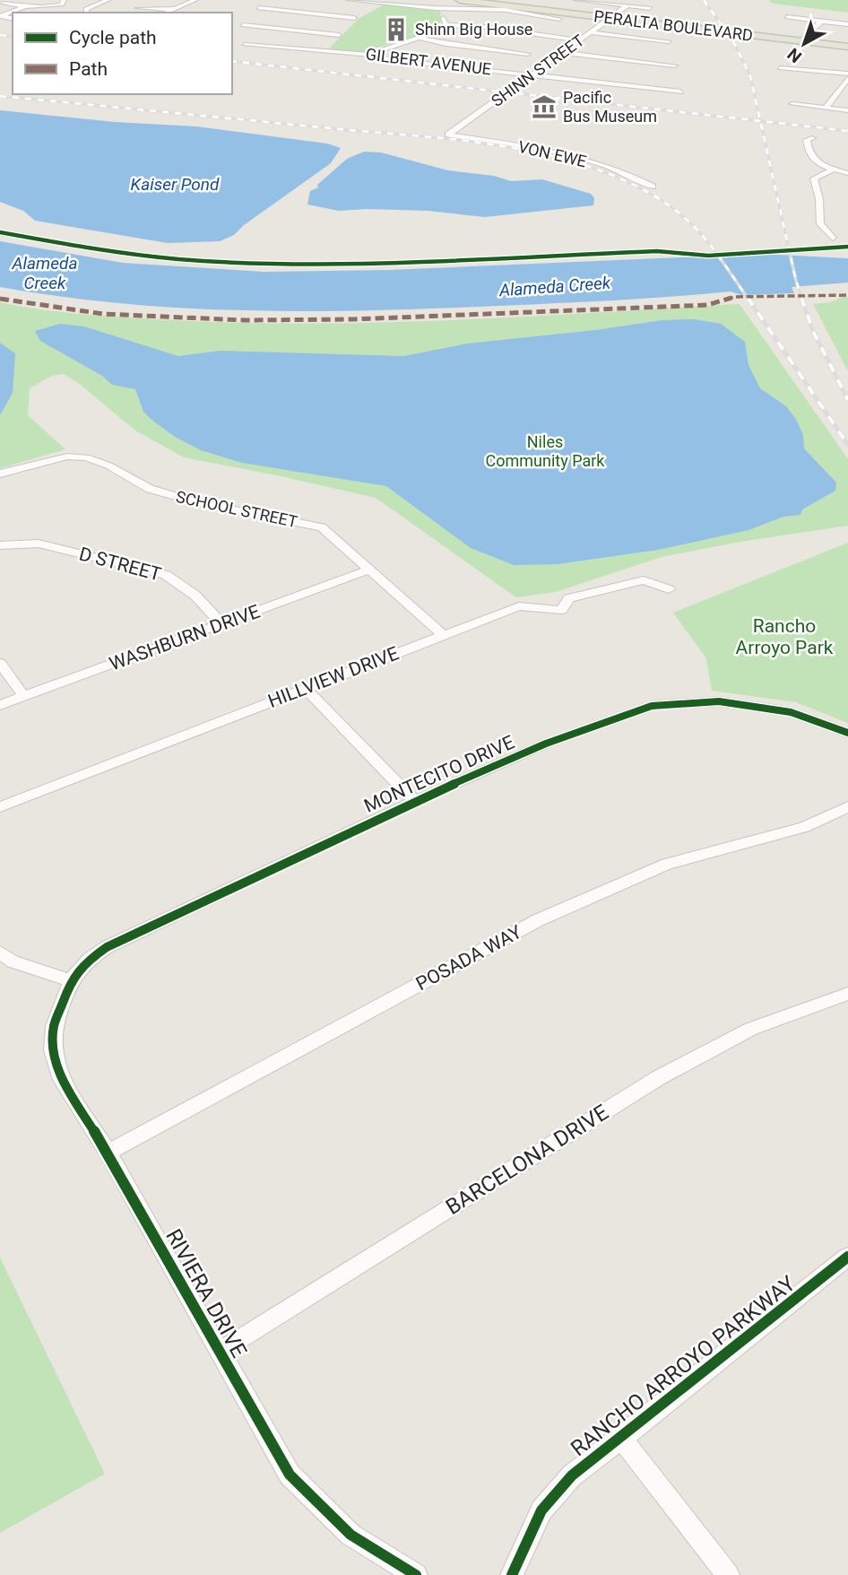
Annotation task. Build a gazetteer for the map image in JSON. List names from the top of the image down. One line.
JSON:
{"streets":{"main road":["PERALTA BOULEVARD"],"street":["GILBERT AVENUE","SHINN STREET","VON EWE","SCHOOL STREET","D STREET","WASHBURN DRIVE","HILLVIEW DRIVE","MONTECITO DRIVE","POSADA WAY","BARCELONA DRIVE","RIVIERA DRIVE","RANCHO ARROYO PARKWAY"]},"crossings":[["PERALTA BOULEVARD","SHINN STREET"],["GILBERT AVENUE","SHINN STREET"],["SHINN STREET","VON EWE"],["SCHOOL STREET","WASHBURN DRIVE"],["SCHOOL STREET","HILLVIEW DRIVE"],["D STREET","WASHBURN DRIVE"],["MONTECITO DRIVE","RIVIERA DRIVE"],["POSADA WAY","RIVIERA DRIVE"],["BARCELONA DRIVE","RIVIERA DRIVE"]],"water":["Kaiser Pond","Alameda Creek"],"parks":["Niles Community Park","Rancho Arroyo Park"],"places":{"building":["Shinn Big House"],"museum":["Pacific Bus Museum"]},"legend":["Cycle path","Path"],"north":"bottom left"}
